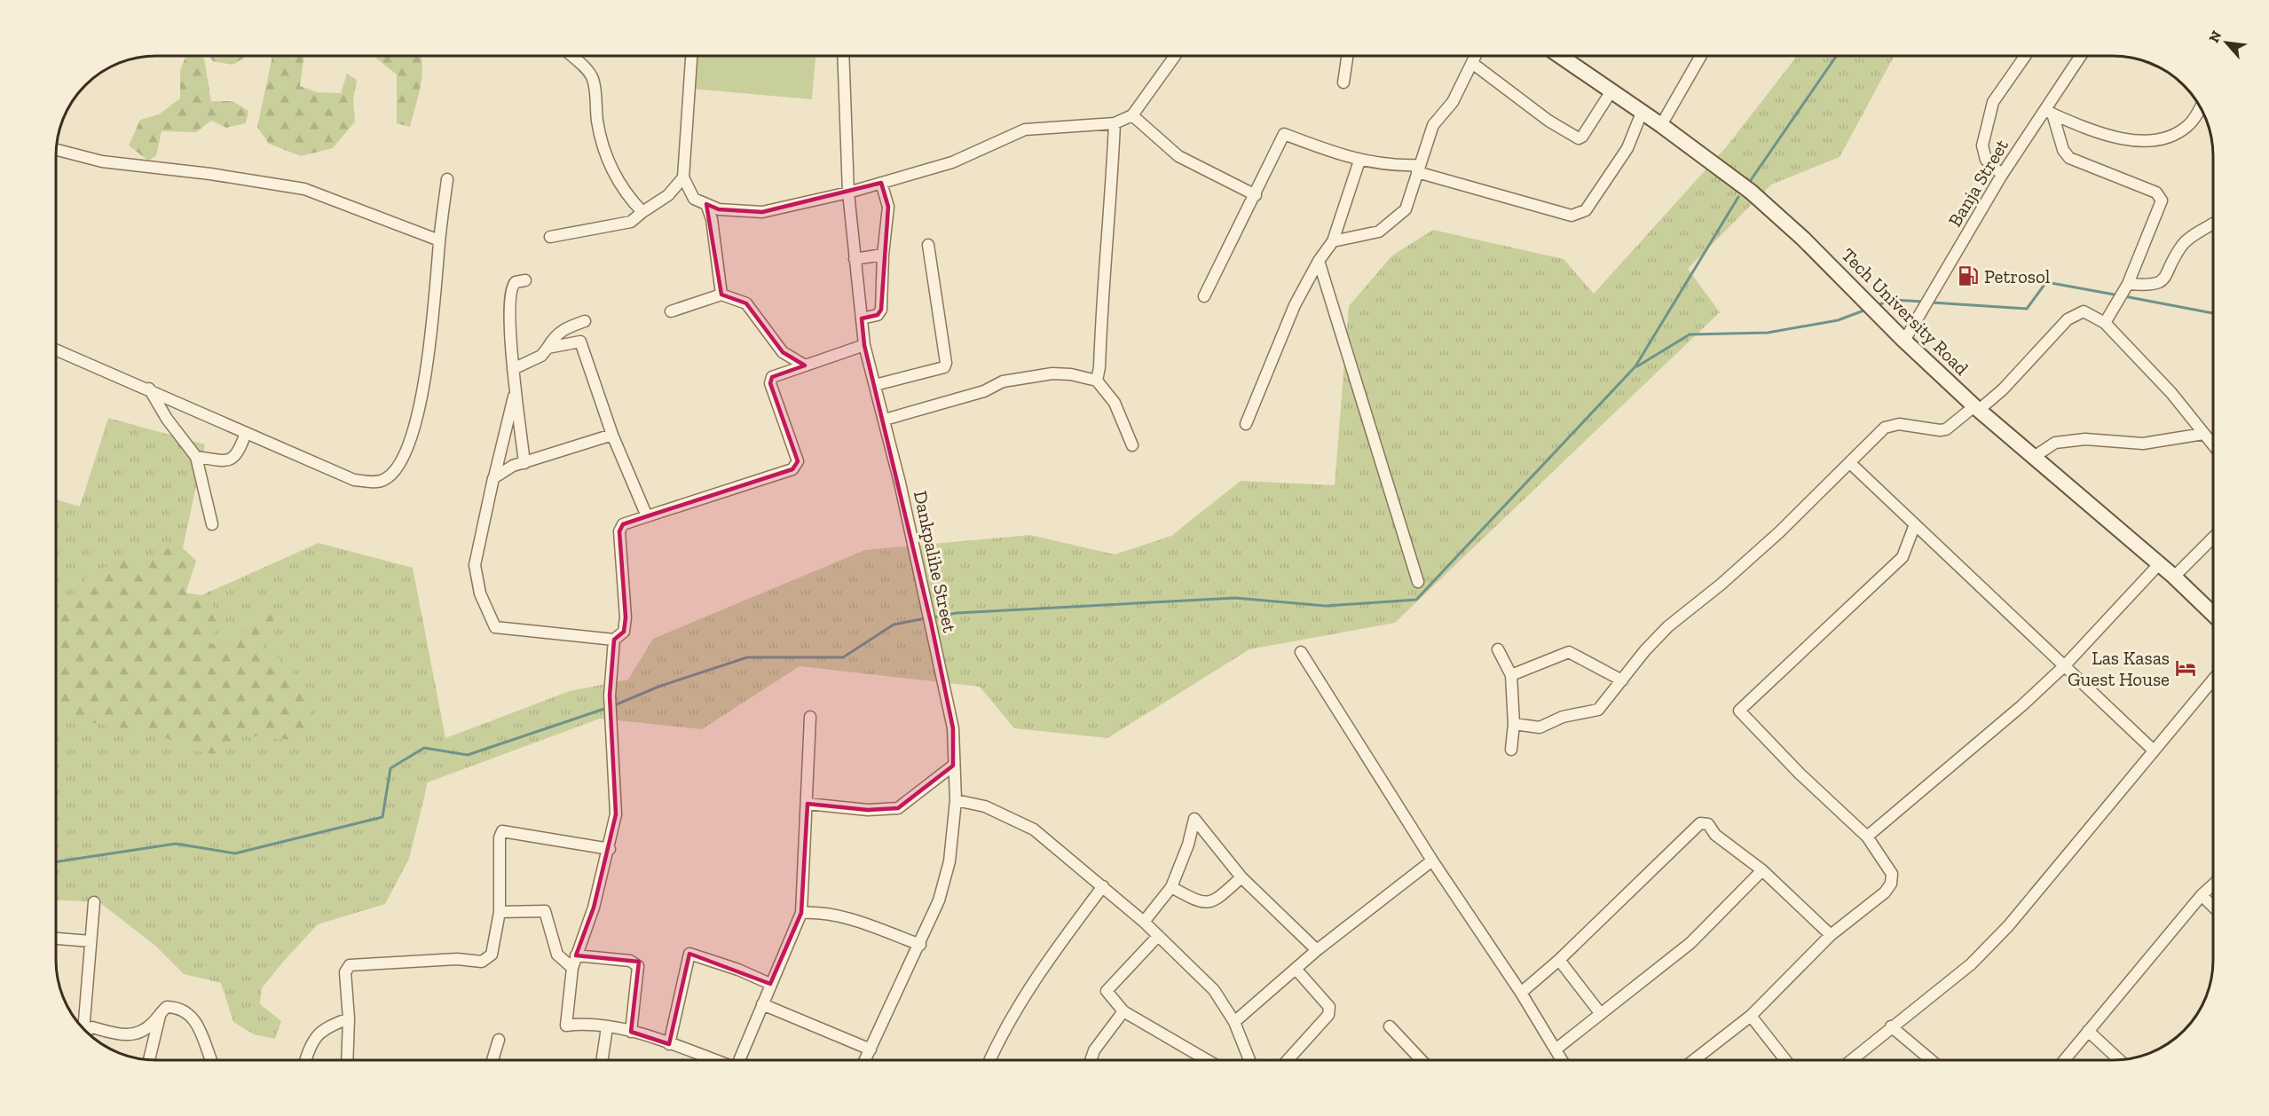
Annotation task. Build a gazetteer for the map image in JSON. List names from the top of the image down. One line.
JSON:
{"streets":{"street":["Banja Street","Tech University Road","Dankpalihe Street"]},"crossings":[["Banja Street","Tech University Road"]],"places":{"fuel station":["Petrosol"],"hotel":["Las Kasas Guest House"]},"north":"top left"}
